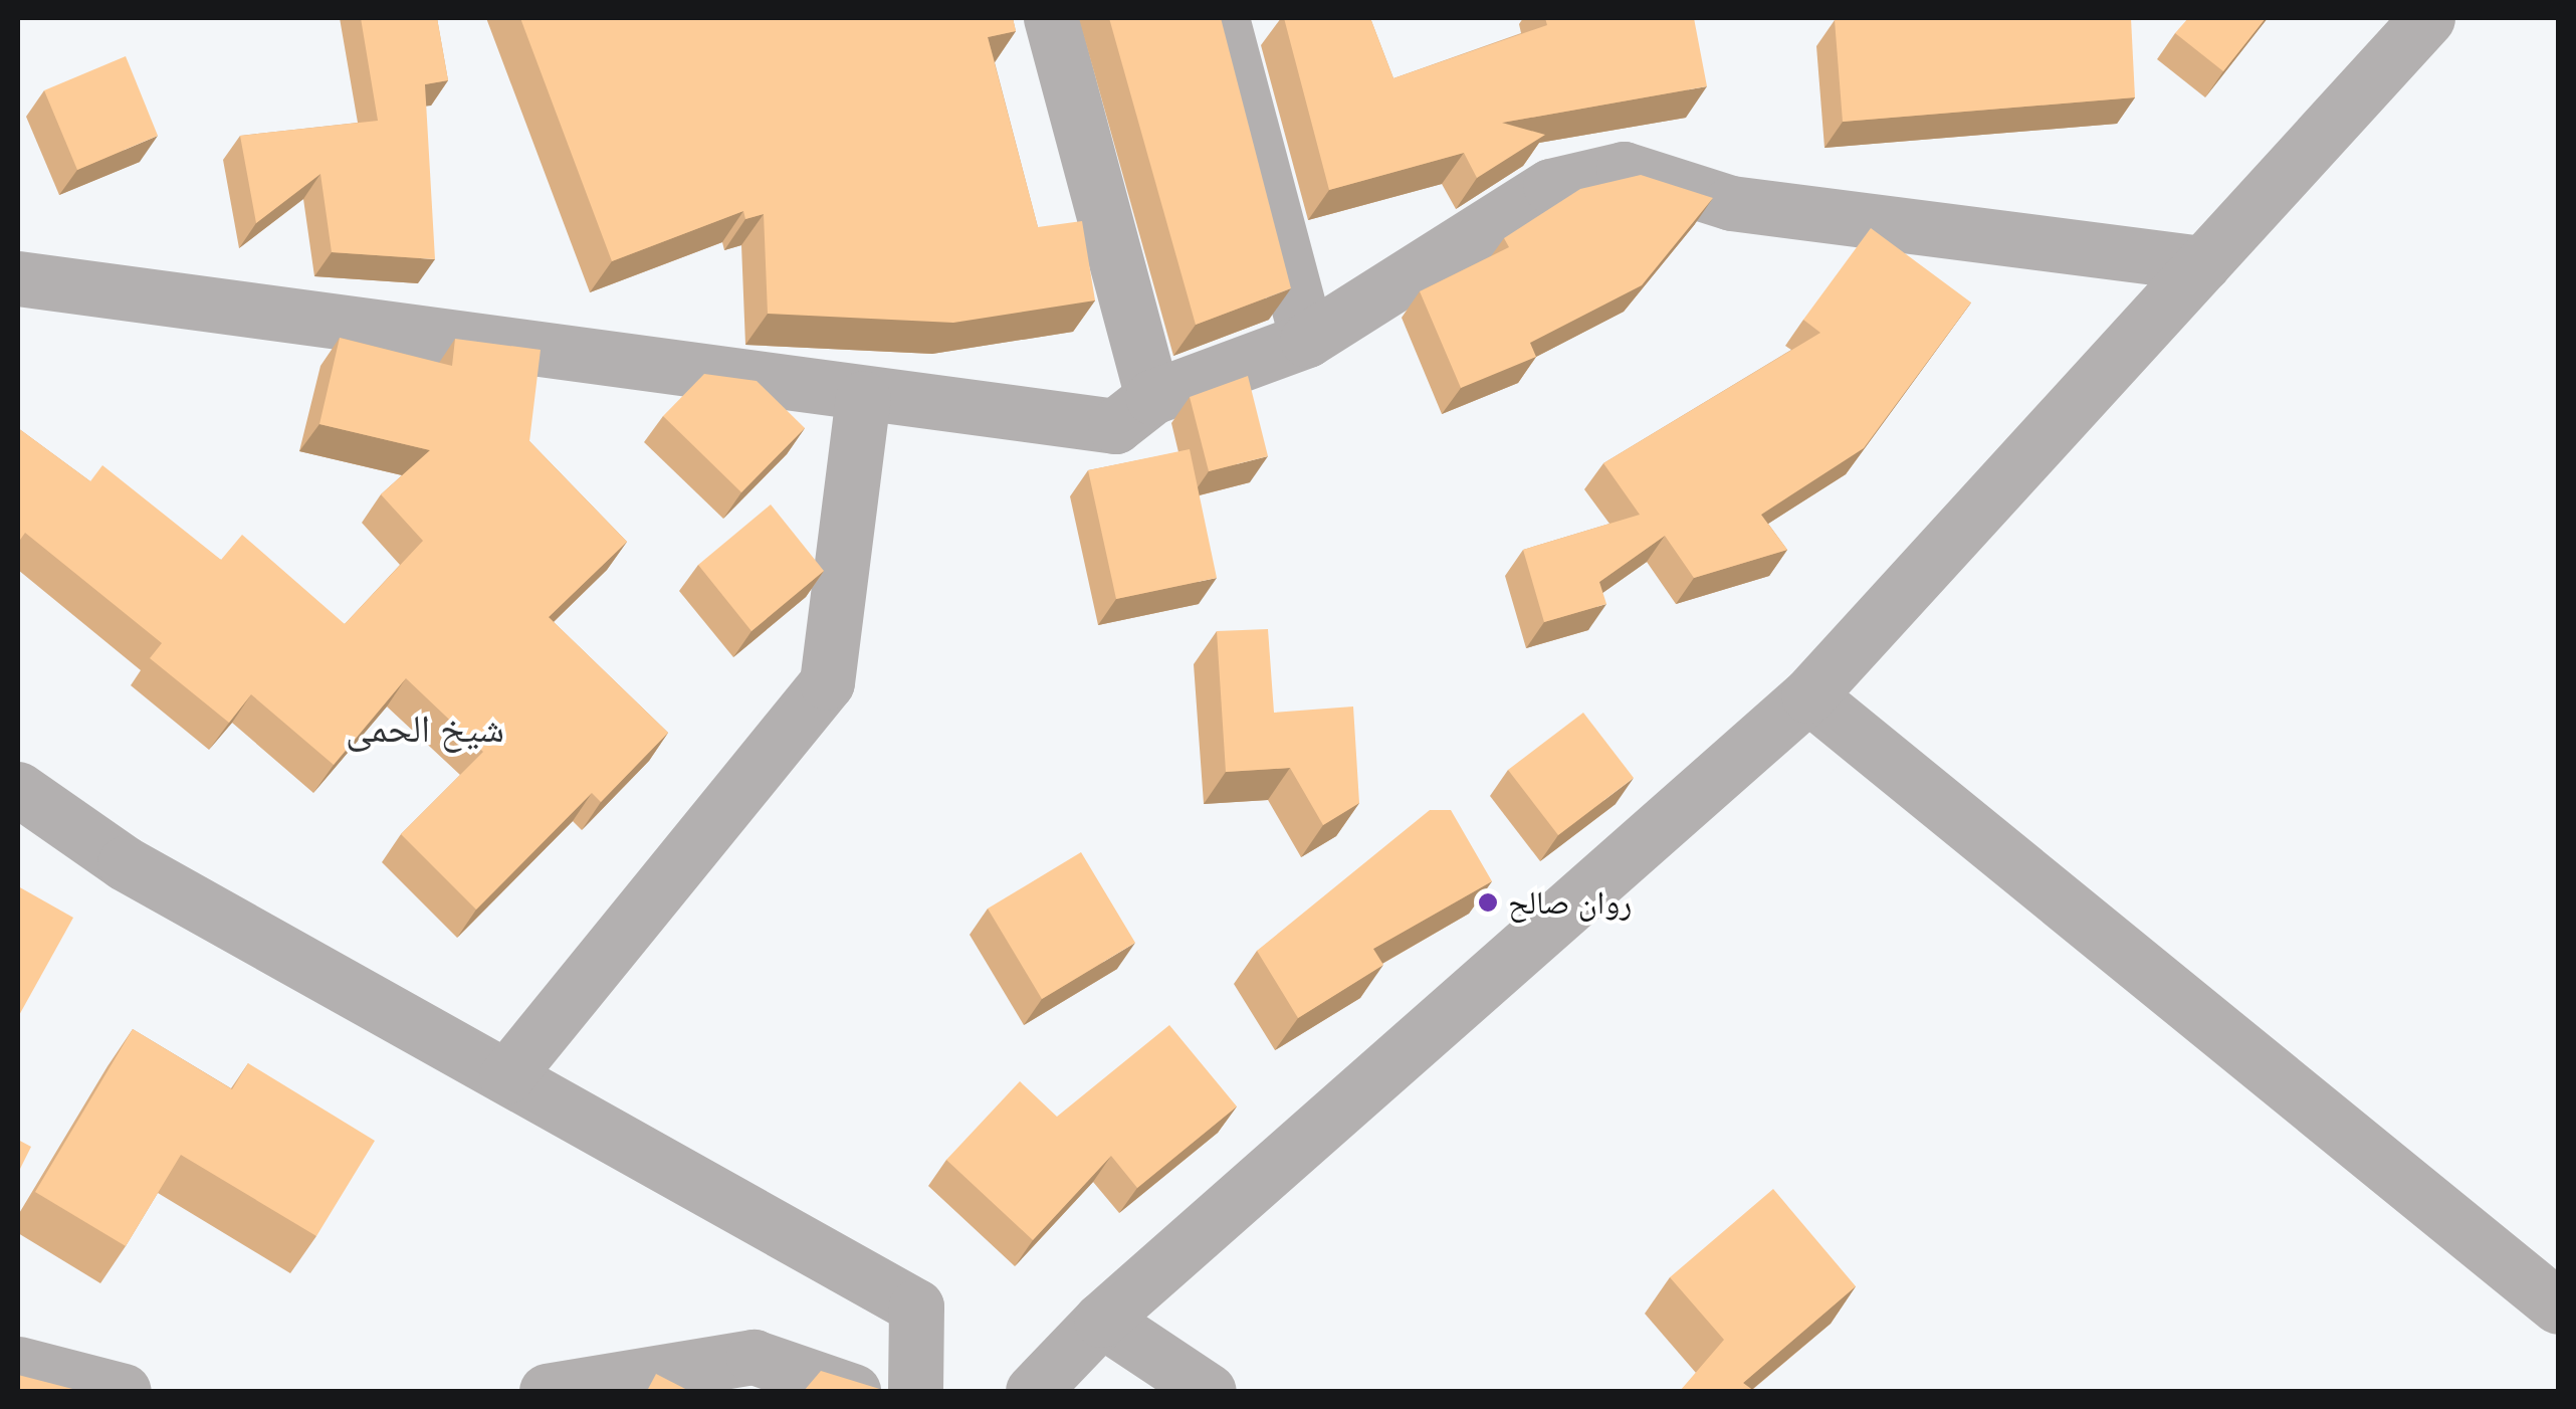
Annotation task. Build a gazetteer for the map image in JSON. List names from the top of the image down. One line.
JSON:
{"districts":["شيخ الحمى"],"places":["روان صالح"]}
